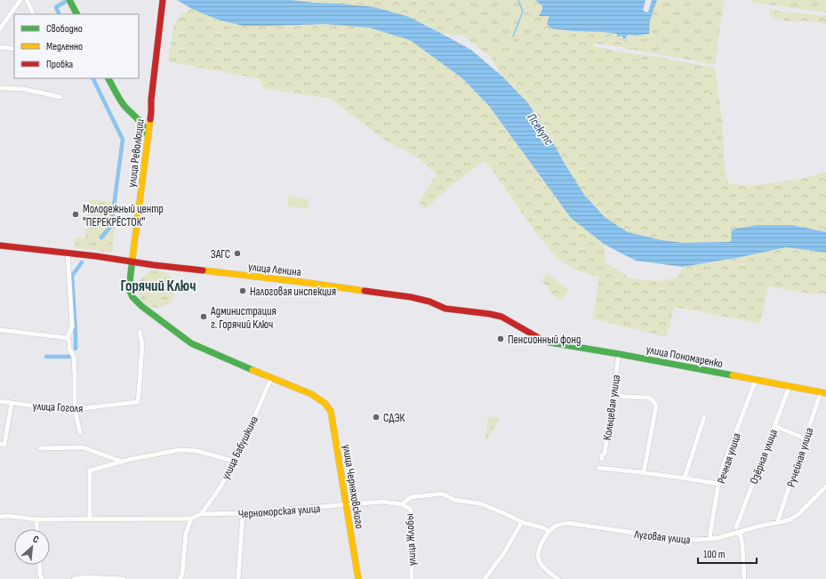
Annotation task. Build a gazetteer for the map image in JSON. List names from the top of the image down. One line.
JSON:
{"streets":{"street":["улица Революции","улица Ленина","улица Пономаренко","улица Гоголя","Кольцевая улица","улица Бабушкина","Озёрная улица","Ручейная улица","Речная улица","улица Черняховского","Черноморская улица","Луговая улица","улица Жлобы"]},"crossings":[["улица Революции","улица Ленина"],["улица Революции","улица Бабушкина"],["улица Революции","улица Черняховского"],["улица Ленина","улица Пономаренко"],["улица Пономаренко","Кольцевая улица"],["улица Пономаренко","Озёрная улица"],["улица Пономаренко","Ручейная улица"],["улица Пономаренко","Речная улица"],["улица Бабушкина","улица Черняховского"],["улица Бабушкина","Черноморская улица"],["Ручейная улица","Луговая улица"],["Речная улица","Луговая улица"],["улица Черняховского","Черноморская улица"],["Черноморская улица","улица Жлобы"]],"districts":["Горячий Ключ"],"water":["Псекупс"],"places":["Молодежный центр \"ПЕРЕКРЁСТОК\"","ЗАГС","Налоговая инспекция","Администрация г. Горячий Ключ","Пенсионный фонд","СДЭК"],"legend":["Свободно","Медленно","Пробка"],"scale_bar":"100 m","north":"top right"}
